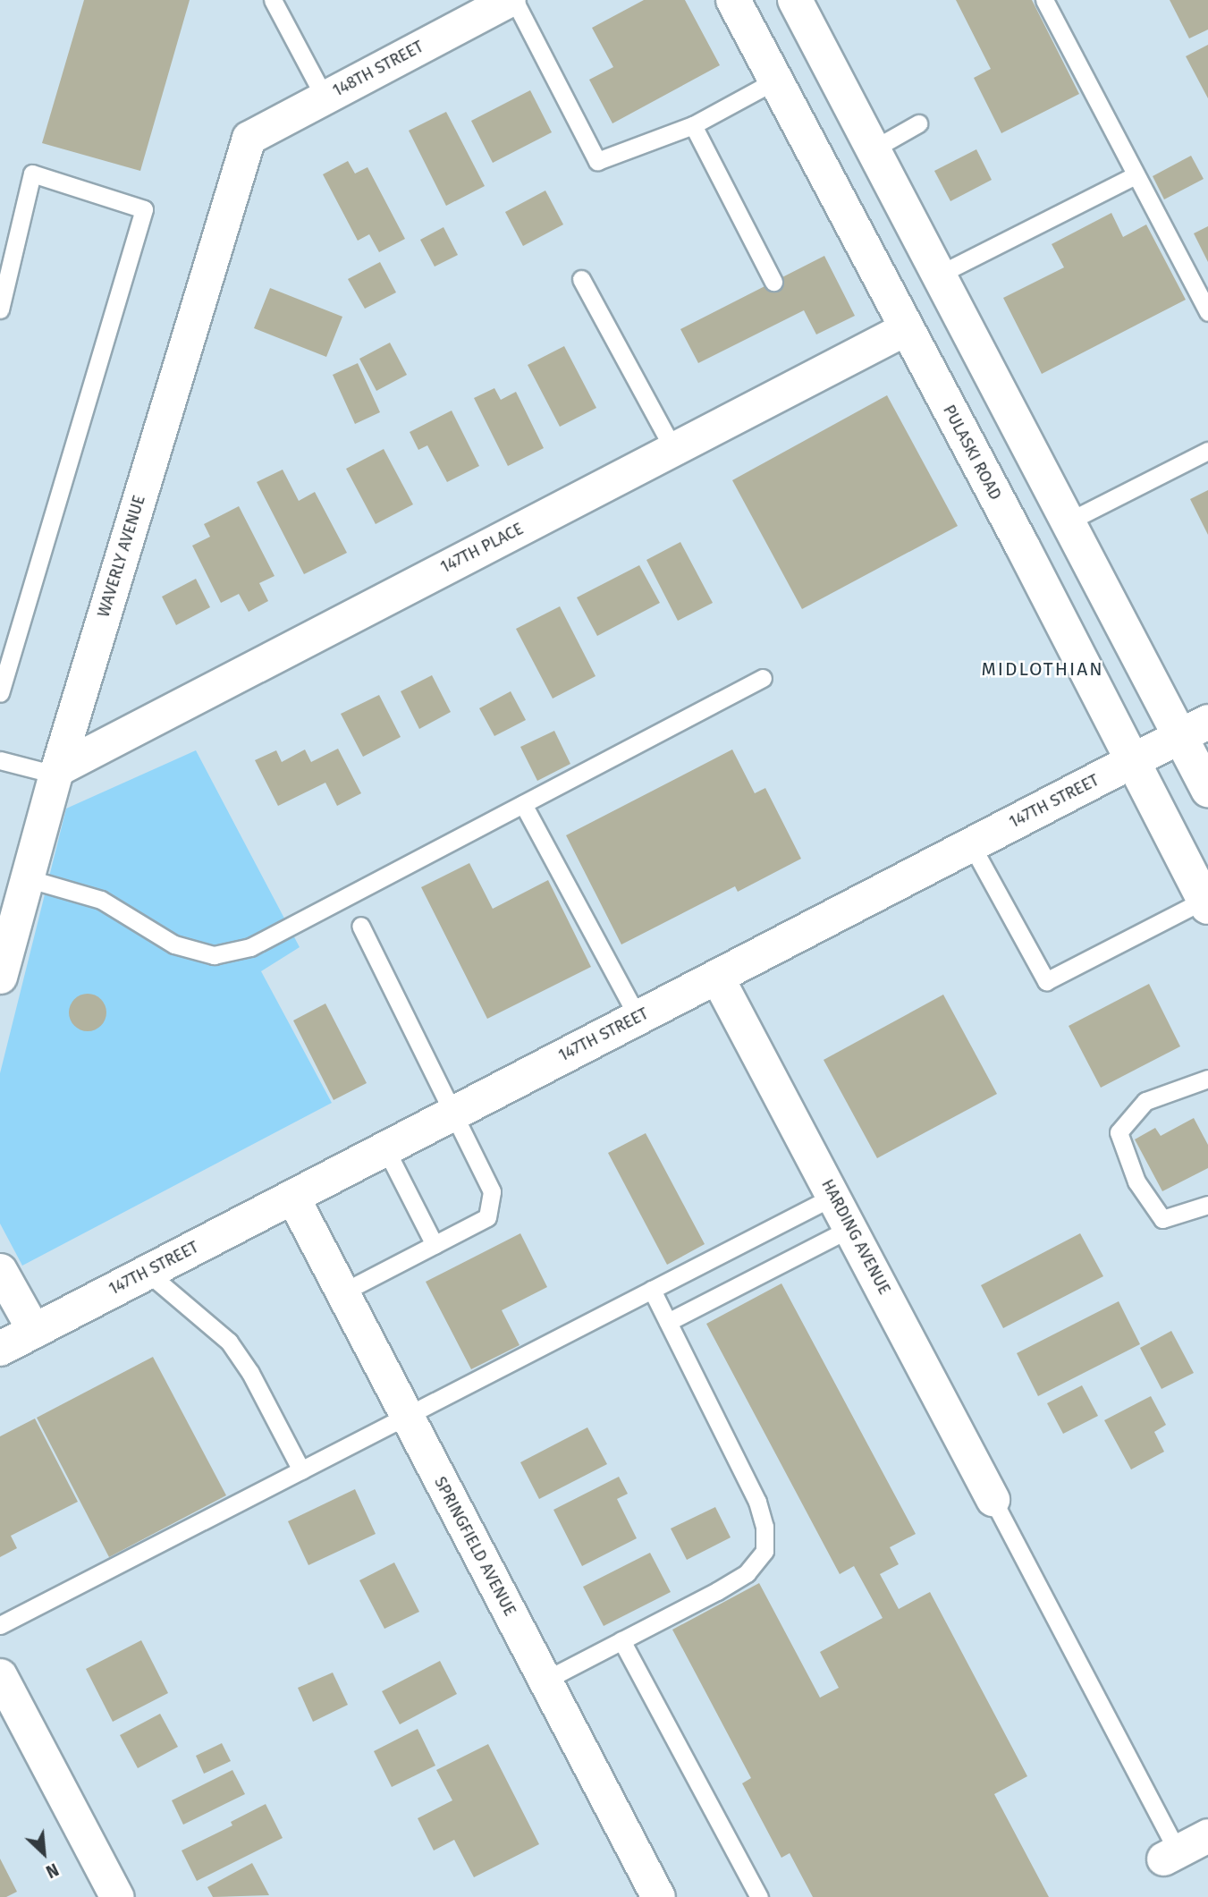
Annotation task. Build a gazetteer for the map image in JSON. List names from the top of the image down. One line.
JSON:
{"streets":{"main road":["PULASKI ROAD","147TH STREET"],"street":["148TH STREET","147TH PLACE","WAVERLY AVENUE","HARDING AVENUE","SPRINGFIELD AVENUE"]},"crossings":[["148TH STREET","WAVERLY AVENUE"],["PULASKI ROAD","147TH PLACE"],["PULASKI ROAD","147TH STREET"],["147TH PLACE","WAVERLY AVENUE"],["147TH STREET","HARDING AVENUE"],["147TH STREET","SPRINGFIELD AVENUE"]],"districts":["MIDLOTHIAN"],"north":"bottom right"}
